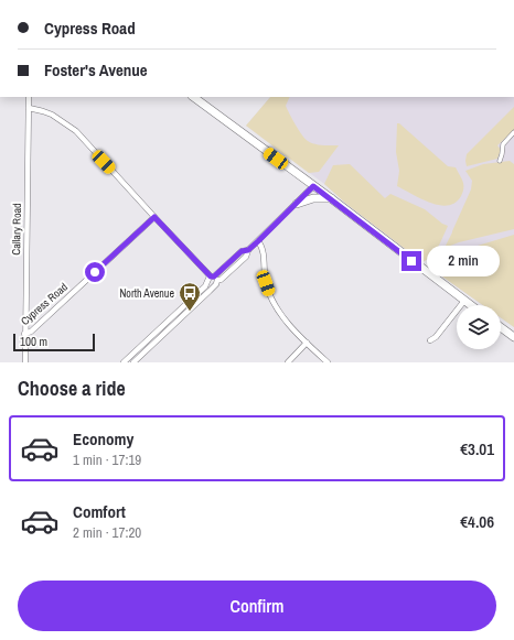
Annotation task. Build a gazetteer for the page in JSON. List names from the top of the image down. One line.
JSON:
{"streets":{"street":["Callary Road","Cypress Road"]},"crossings":[["Callary Road","Cypress Road"]],"places":{"bus stop":["North Avenue"]},"scale_bar":"100 m","page":{"banner":["Cypress Road","Foster's Avenue"],"bubble":"2 min","scale":"100 m","heading":"Choose a ride","list":[{"name":"Economy","note":"1 min · 17:19","value":"€3.01"},{"name":"Comfort","note":"2 min · 17:20","value":"€4.06"}],"buttons":"Confirm"}}
